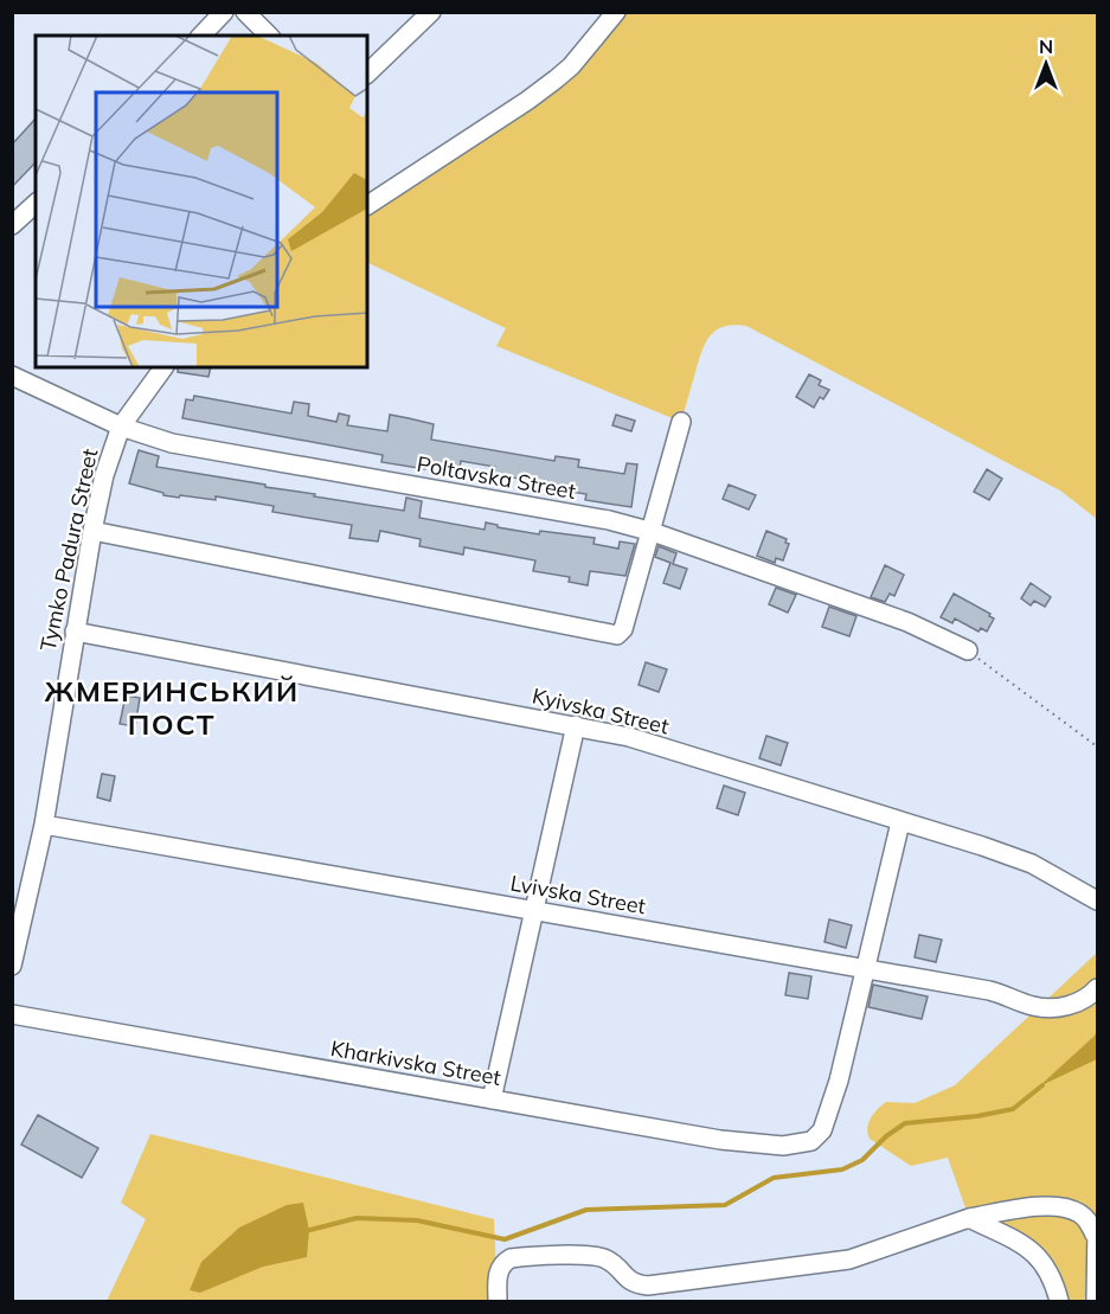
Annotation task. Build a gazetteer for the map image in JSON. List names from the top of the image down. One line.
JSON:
{"streets":{"street":["Poltavska Street","Tymko Padura Street","Kyivska Street","Lvivska Street","Kharkivska Street"]},"crossings":[["Poltavska Street","Tymko Padura Street"],["Tymko Padura Street","Kyivska Street"],["Tymko Padura Street","Lvivska Street"],["Lvivska Street","Kharkivska Street"]],"districts":["ЖМЕРИНСЬКИЙ ПОСТ"],"north":"top"}
